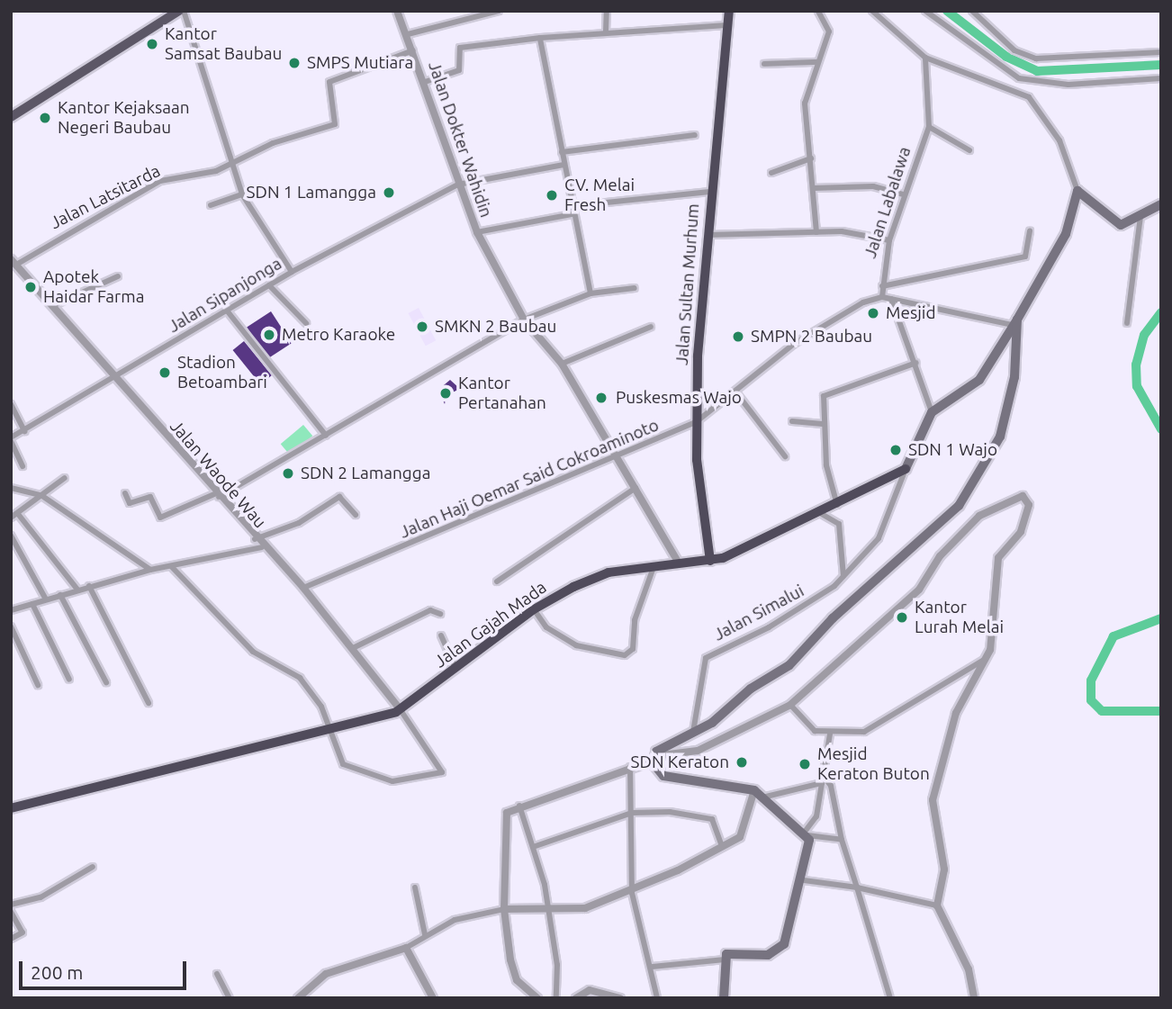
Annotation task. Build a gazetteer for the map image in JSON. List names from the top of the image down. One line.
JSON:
{"streets":{"highway":["Jalan Sultan Murhum","Jalan Gajah Mada"],"street":["Jalan Dokter Wahidin","Jalan Latsitarda","Jalan Labalawa","Jalan Sipanjonga","Jalan Waode Wau","Jalan Haji Oemar Said Cokroaminoto","Jalan Simalui"]},"crossings":[["Jalan Dokter Wahidin","Jalan Latsitarda"],["Jalan Dokter Wahidin","Jalan Sipanjonga"],["Jalan Dokter Wahidin","Jalan Haji Oemar Said Cokroaminoto"],["Jalan Dokter Wahidin","Jalan Gajah Mada"],["Jalan Latsitarda","Jalan Waode Wau"],["Jalan Labalawa","Jalan Haji Oemar Said Cokroaminoto"],["Jalan Sultan Murhum","Jalan Haji Oemar Said Cokroaminoto"],["Jalan Sultan Murhum","Jalan Gajah Mada"],["Jalan Sipanjonga","Jalan Waode Wau"],["Jalan Waode Wau","Jalan Haji Oemar Said Cokroaminoto"],["Jalan Waode Wau","Jalan Gajah Mada"],["Jalan Simalui","Jalan Gajah Mada"]],"places":["Kantor Samsat Baubau","SMPS Mutiara","Kantor Kejaksaan Negeri Baubau","SDN 1 Lamangga","CV. Melai Fresh","Apotek Haidar Farma","Mesjid","SMKN 2 Baubau","Metro Karaoke","SMPN 2 Baubau","Stadion Betoambari","Kantor Pertanahan","Puskesmas Wajo","SDN 1 Wajo","SDN 2 Lamangga","Kantor Lurah Melai","SDN Keraton","Mesjid Keraton Buton"],"scale_bar":"200 m"}
